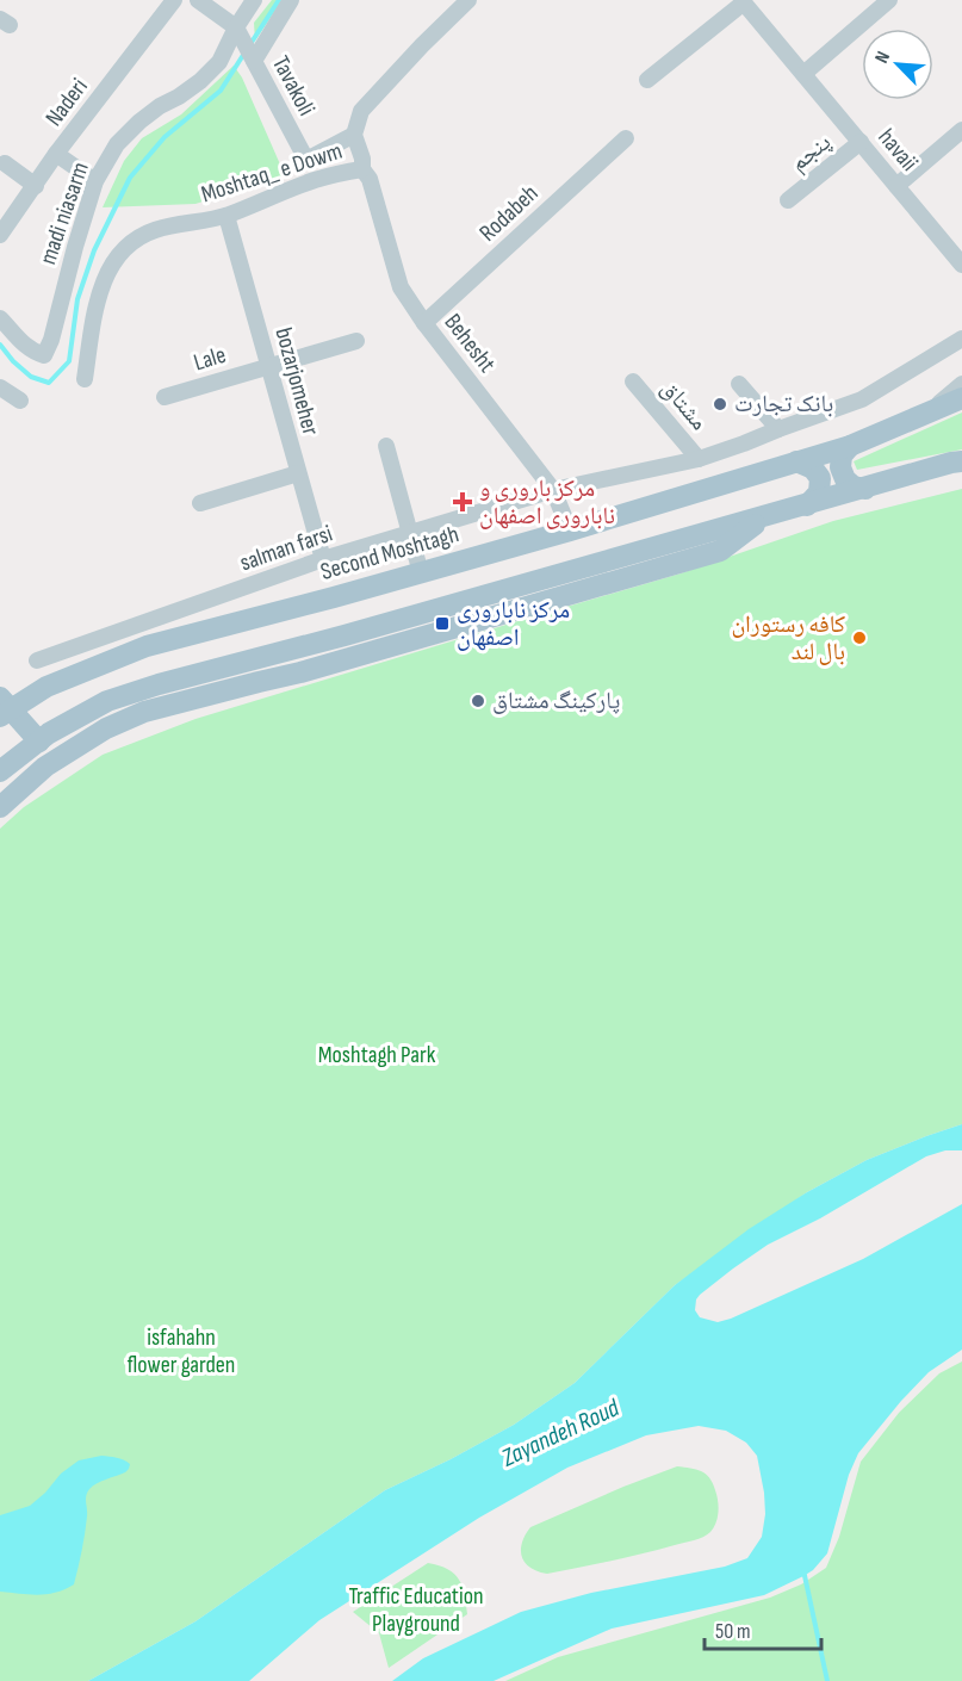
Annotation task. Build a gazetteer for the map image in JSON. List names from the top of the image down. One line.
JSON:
{"streets":{"main road":["Second Moshtagh"],"street":["Tavakoli","Naderi","havaii","پنجم","Moshtaq_ e Dowm","madi niasarm","Rodabeh","Behesht","Lale","bozarjomeher","مشتاق","salman farsi"]},"crossings":[["Tavakoli","Moshtaq_ e Dowm"],["Tavakoli","madi niasarm"],["havaii","پنجم"],["Moshtaq_ e Dowm","Behesht"],["Moshtaq_ e Dowm","bozarjomeher"],["Rodabeh","Behesht"],["Behesht","salman farsi"],["Behesht","Second Moshtagh"],["Lale","bozarjomeher"],["bozarjomeher","salman farsi"],["مشتاق","salman farsi"]],"water":["Zayandeh Roud"],"parks":["Moshtagh Park","isfahahn flower garden","Traffic Education Playground"],"places":{"other":["بانک تجارت","کافه رستوران بال لند","پارکینگ مشتاق"],"health":["مرکز باروری و ناباروری اصفهان"],"transit":["مرکز ناباروری اصفهان"]},"scale_bar":"50 m","north":"top left"}
